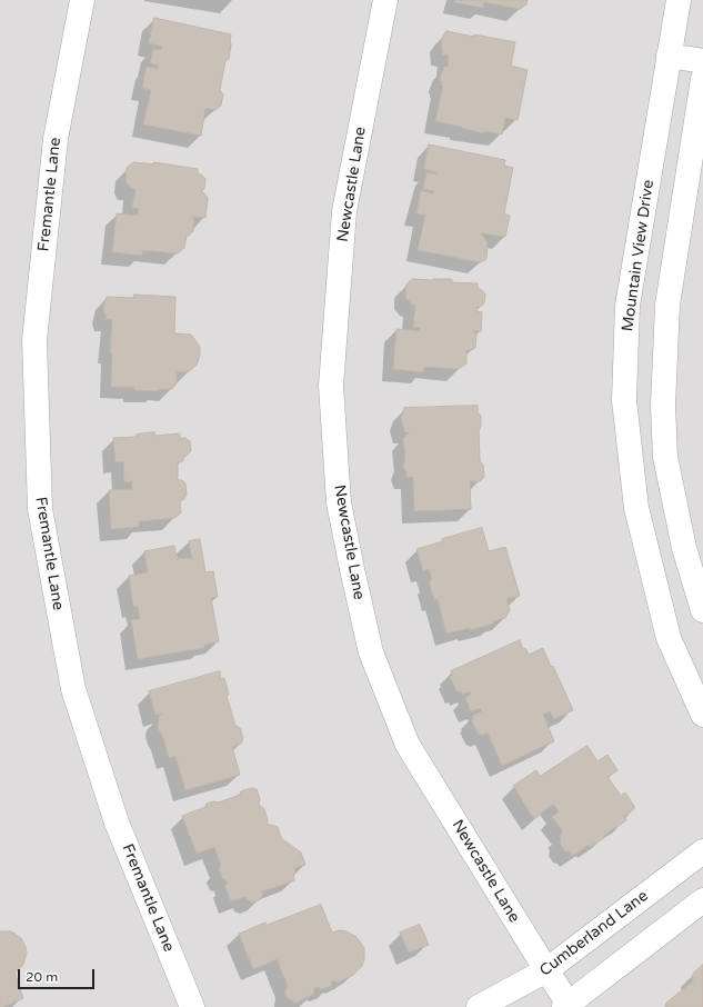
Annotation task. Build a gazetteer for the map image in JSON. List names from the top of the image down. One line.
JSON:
{"streets":{"street":["Newcastle Lane","Fremantle Lane","Mountain View Drive","Cumberland Lane"]},"crossings":[["Newcastle Lane","Cumberland Lane"]],"scale_bar":"20 m"}
